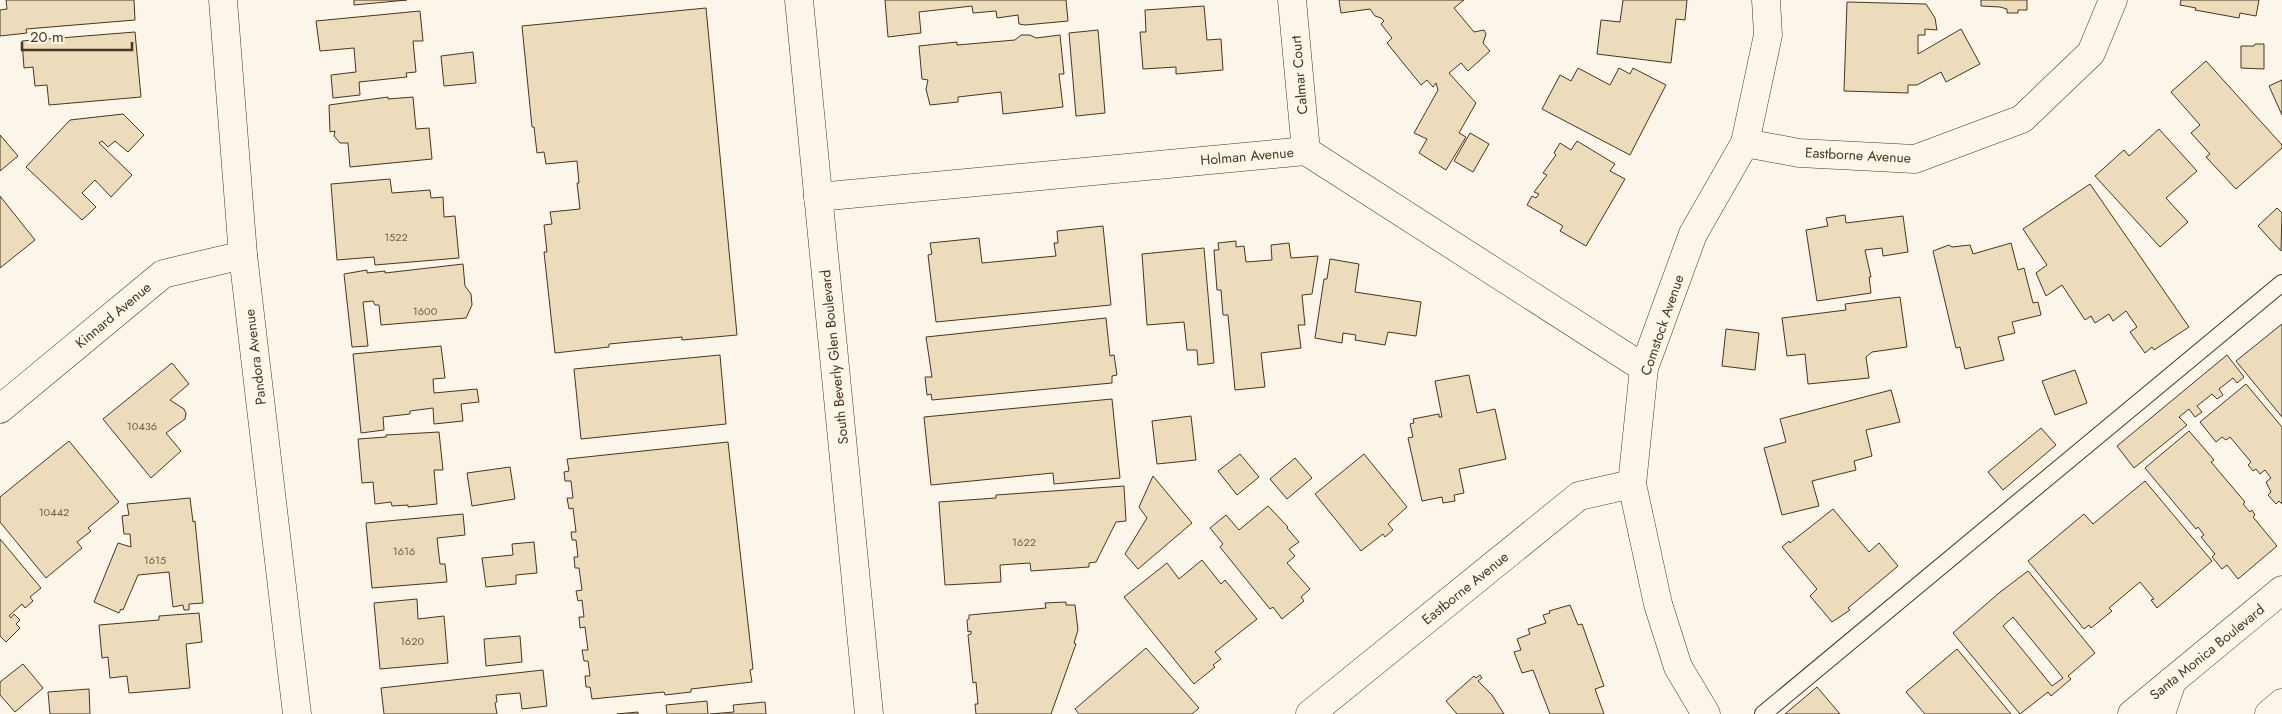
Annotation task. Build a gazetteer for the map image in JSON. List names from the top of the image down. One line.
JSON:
{"streets":{"street":["Calmar Court","Eastborne Avenue","Holman Avenue","Kinnard Avenue","Comstock Avenue","Pandora Avenue","South Beverly Glen Boulevard","Santa Monica Boulevard"]},"crossings":[["Calmar Court","Holman Avenue"],["Eastborne Avenue","Comstock Avenue"],["Holman Avenue","Comstock Avenue"],["Holman Avenue","South Beverly Glen Boulevard"],["Kinnard Avenue","Pandora Avenue"]],"house_numbers":["1522","1600","10436","10442","1622","1616","1615","1620"],"scale_bar":"20 m"}
